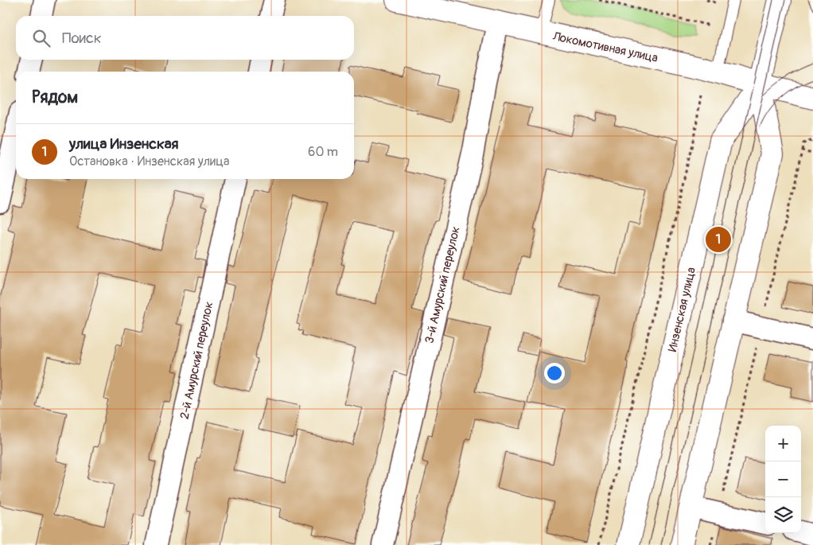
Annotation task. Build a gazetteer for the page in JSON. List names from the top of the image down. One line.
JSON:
{"streets":{"main road":["Локомотивная улица","Инзенская улица"],"street":["3-й Амурский переулок","2-й Амурский переулок"]},"crossings":[["Локомотивная улица","3-й Амурский переулок"],["Локомотивная улица","Инзенская улица"]],"page":{"search":"Поиск","heading":"Рядом","list":[{"mark":"1","name":"улица Инзенская","note":"Остановка · Инзенская улица","value":"60 m"}],"pins":"1","map_buttons":["+","−"]}}
